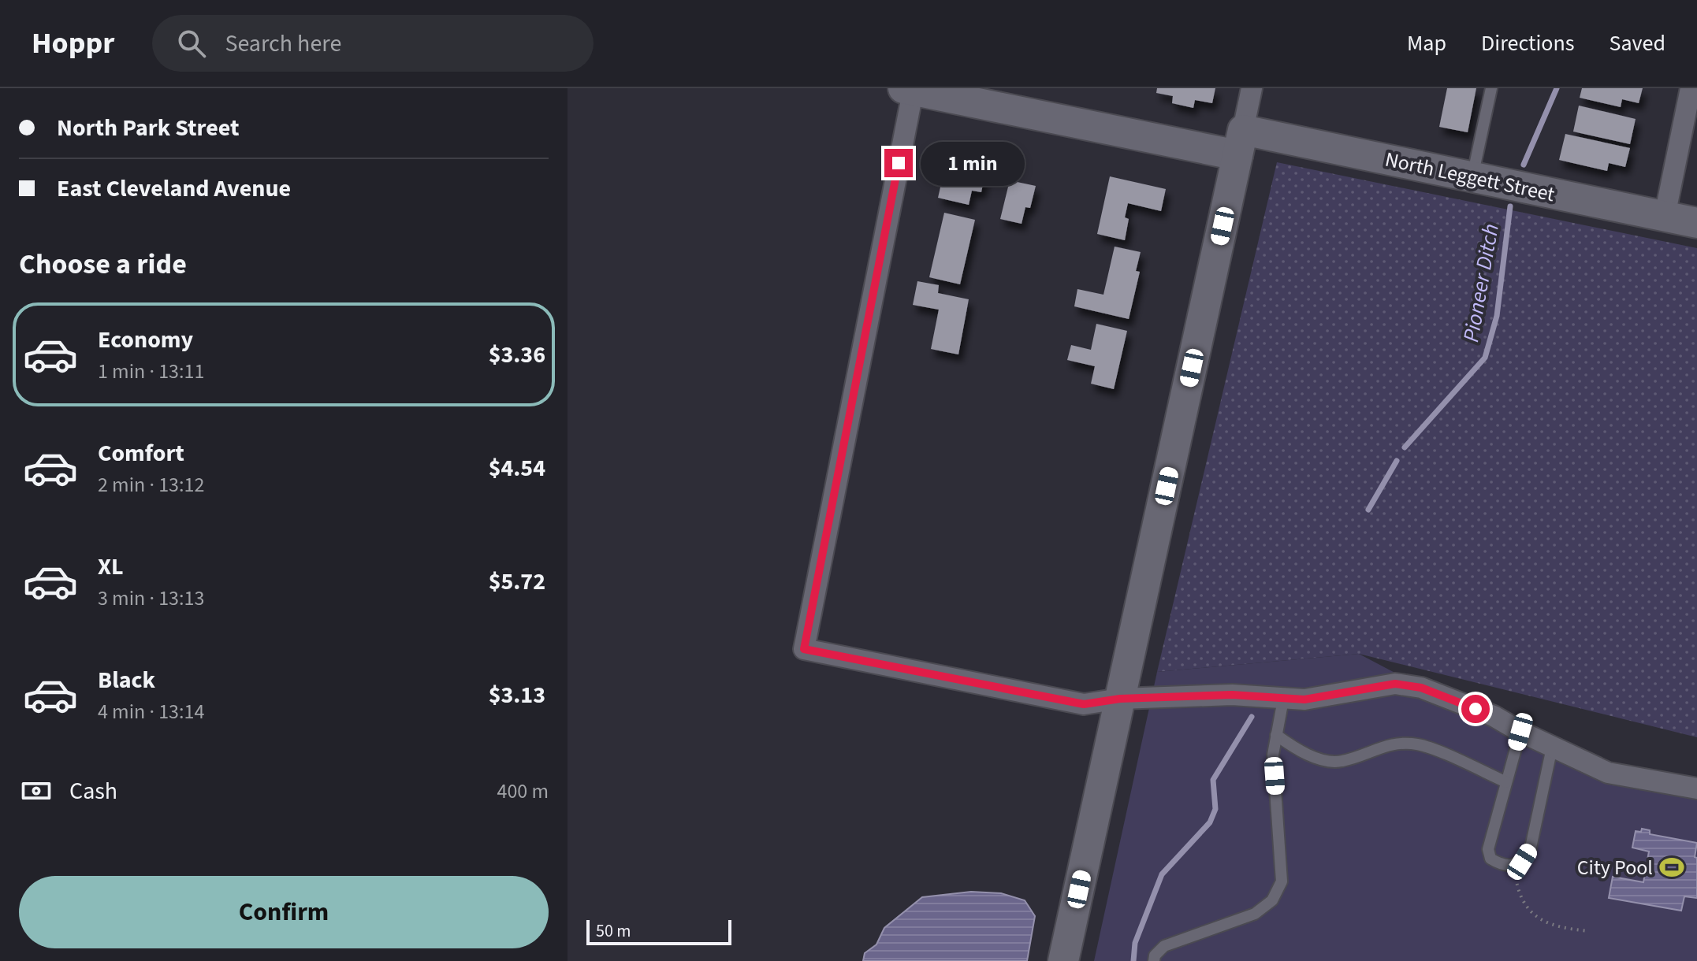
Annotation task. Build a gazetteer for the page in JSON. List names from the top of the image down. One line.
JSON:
{"streets":{"street":["North Leggett Street"]},"water":["Pioneer Ditch"],"places":{"sports":["City Pool"]},"scale_bar":"50 m","page":{"header":"Hoppr","search":"Search here","nav":["Map","Directions","Saved"],"banner":["North Park Street","East Cleveland Avenue"],"bubble":"1 min","heading":"Choose a ride","list":[{"name":"Economy","note":"1 min · 13:11","value":"$3.36"},{"name":"Comfort","note":"2 min · 13:12","value":"$4.54"},{"name":"XL","note":"3 min · 13:13","value":"$5.72"},{"name":"Black","note":"4 min · 13:14","value":"$3.13"}],"pay":["Cash","400 m"],"buttons":"Confirm","scale":"50 m"}}
